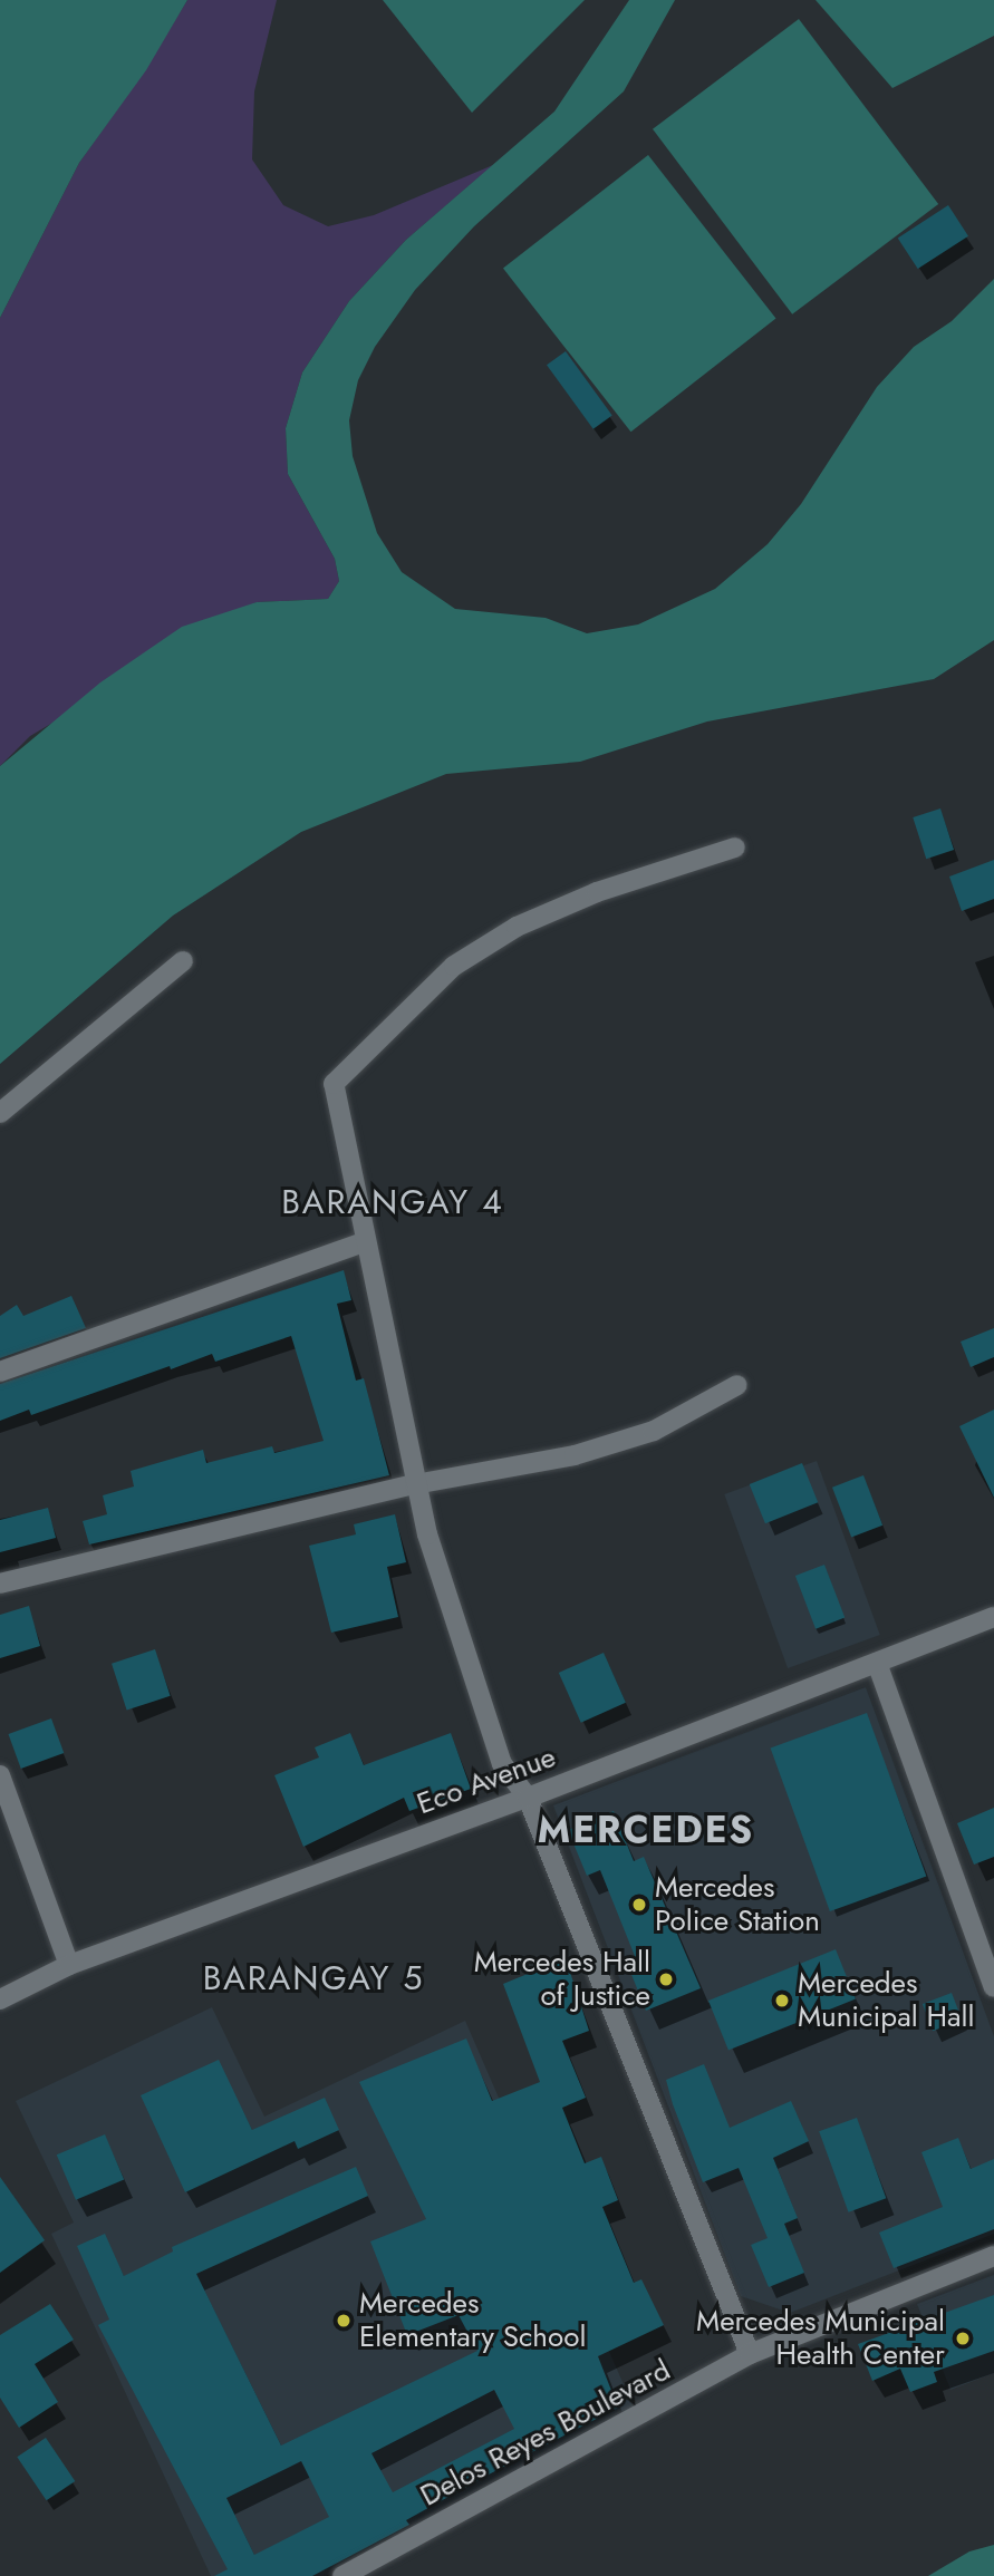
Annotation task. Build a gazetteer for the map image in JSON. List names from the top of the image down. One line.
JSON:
{"streets":{"street":["Eco Avenue","Delos Reyes Boulevard"]},"districts":["BARANGAY 4","MERCEDES","BARANGAY 5"],"places":["Mercedes Police Station","Mercedes Hall of Justice","Mercedes Municipal Hall","Mercedes Elementary School","Mercedes Municipal Health Center"]}
